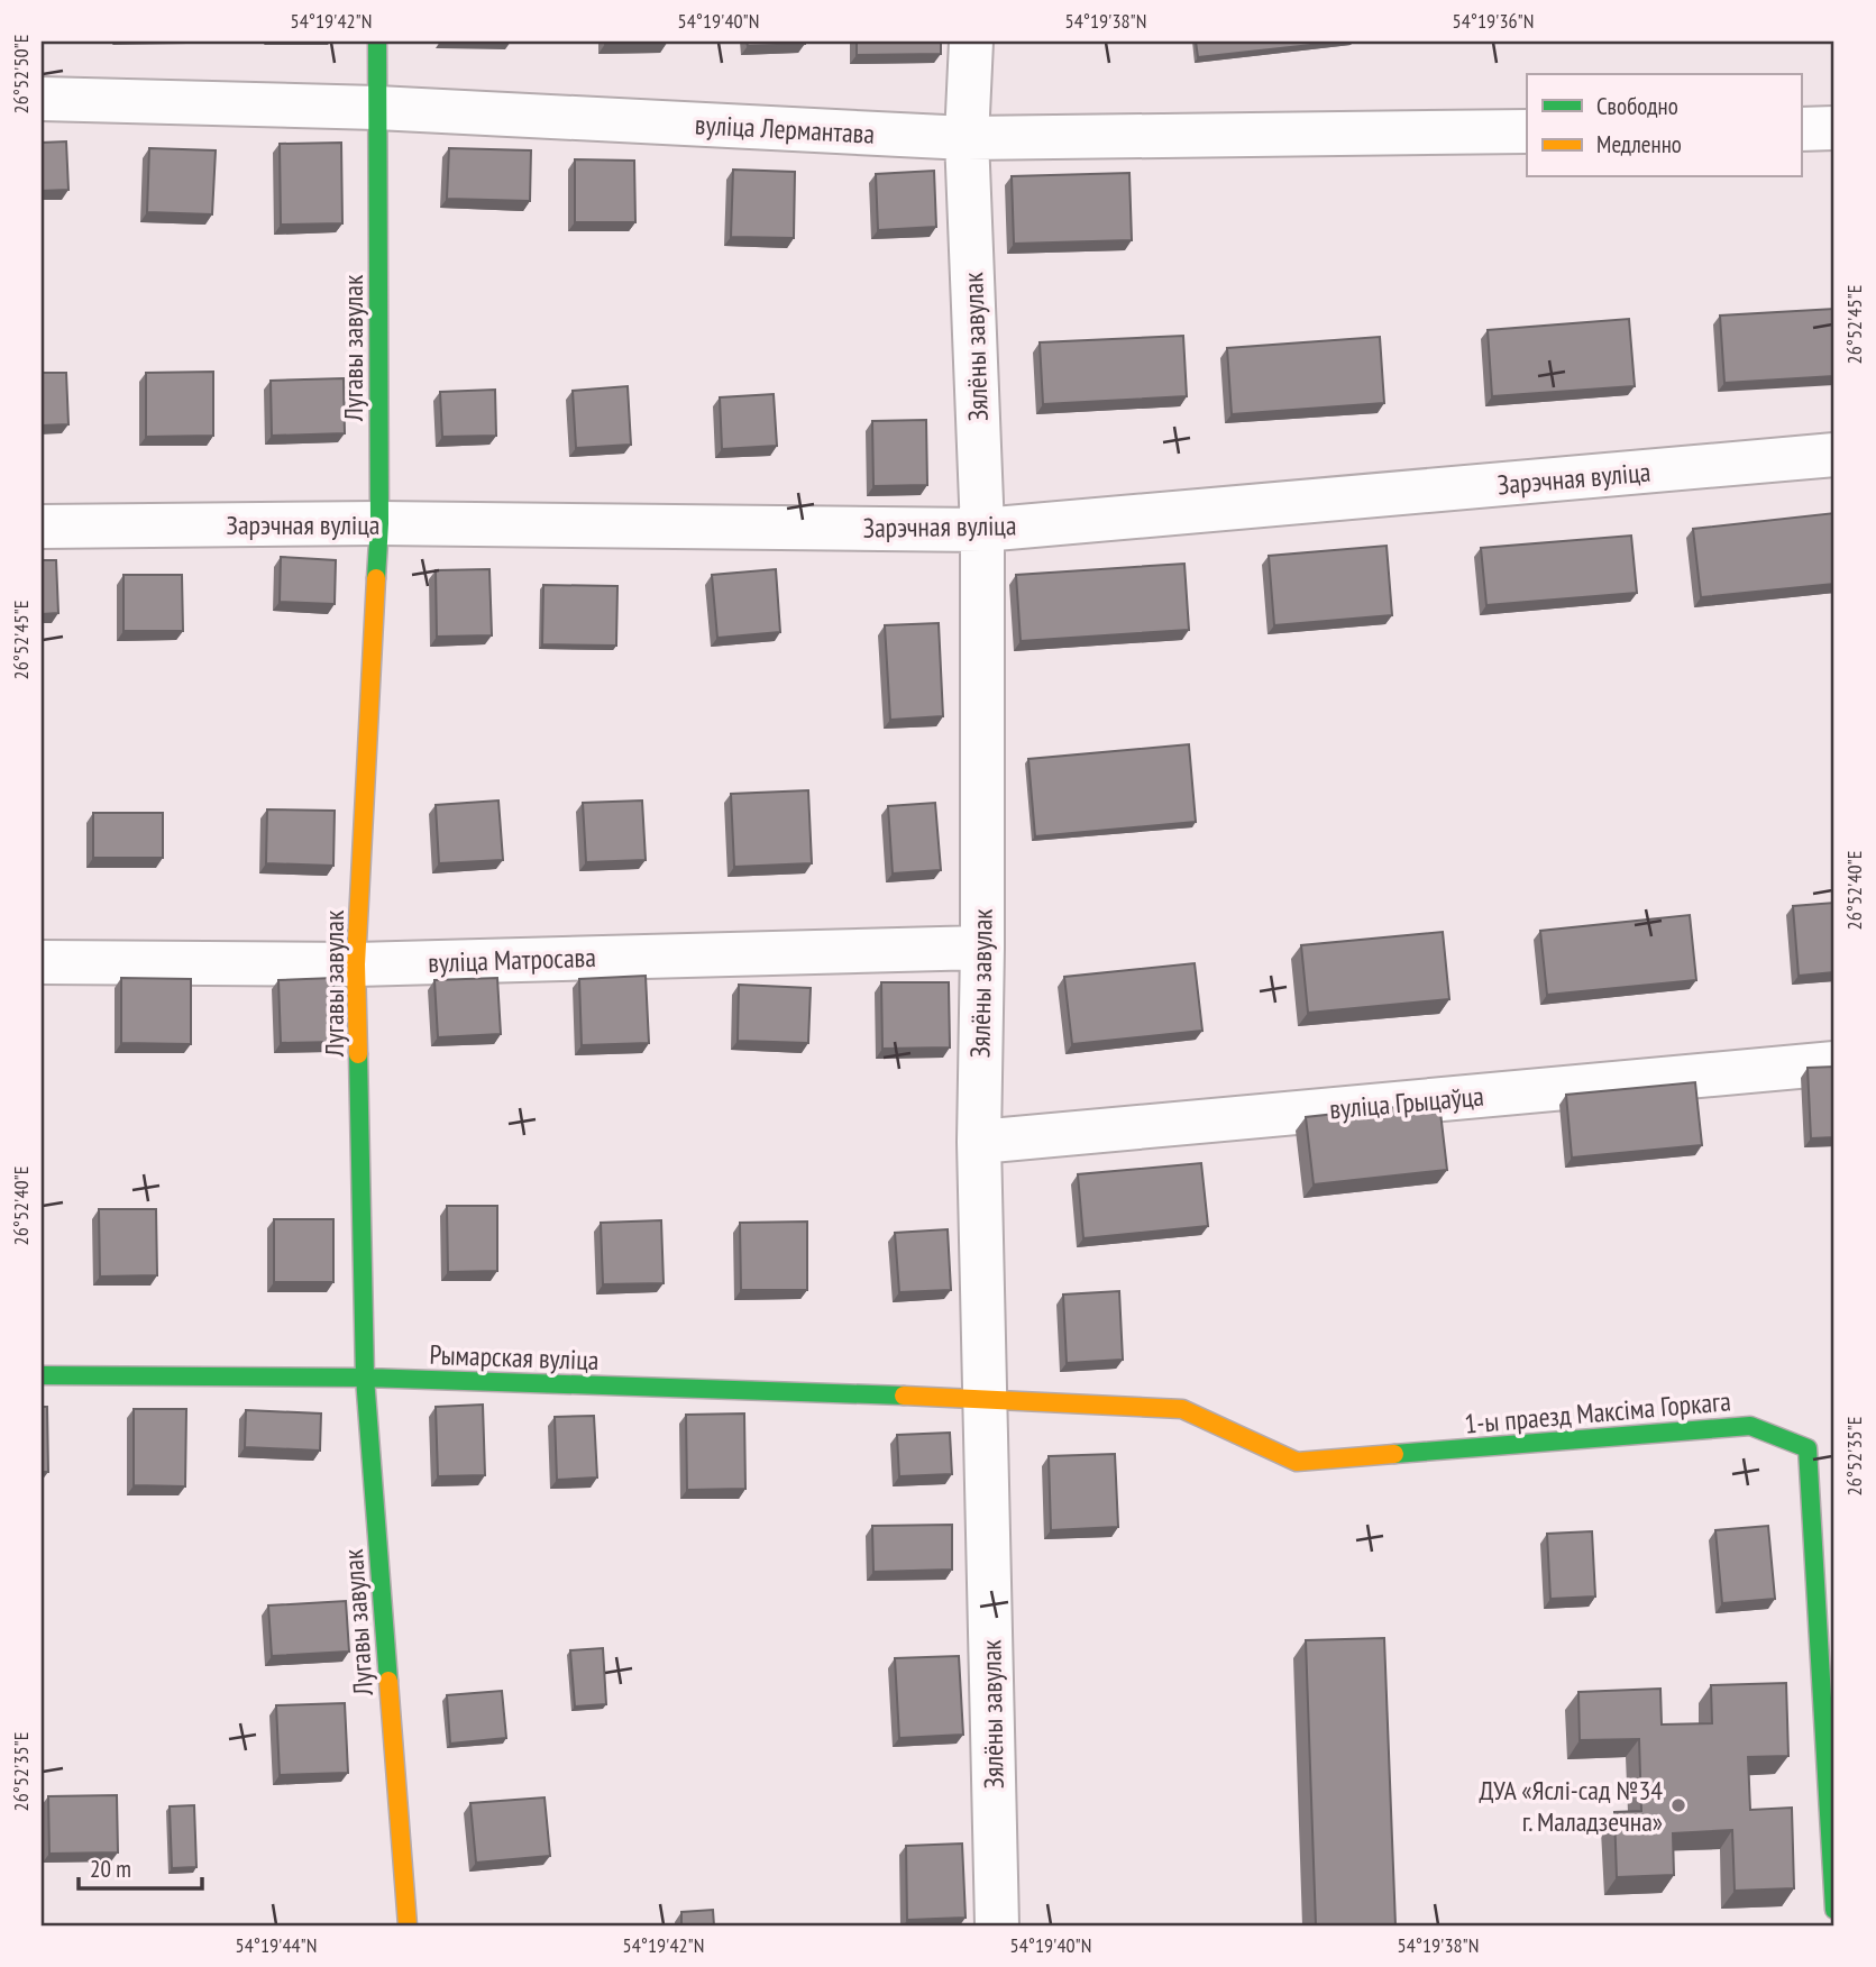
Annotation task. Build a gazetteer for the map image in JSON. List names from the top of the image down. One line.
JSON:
{"streets":{"street":["вуліца Лермантава","Зялёны завулак","Лугавы завулак","Зарэчная вуліца","вуліца Матросава","вуліца Грыцаўца","Рымарская вуліца","1-ы праезд Максіма Горкага"]},"crossings":[["вуліца Лермантава","Зялёны завулак"],["вуліца Лермантава","Лугавы завулак"],["Зялёны завулак","Зарэчная вуліца"],["Зялёны завулак","вуліца Матросава"],["Зялёны завулак","вуліца Грыцаўца"],["Зялёны завулак","Рымарская вуліца"],["Зялёны завулак","1-ы праезд Максіма Горкага"],["Лугавы завулак","Зарэчная вуліца"],["Лугавы завулак","вуліца Матросава"],["Лугавы завулак","Рымарская вуліца"],["Рымарская вуліца","1-ы праезд Максіма Горкага"]],"places":["ДУА «Яслі-сад №34 г. Маладзечна»"],"legend":["Свободно","Медленно"],"scale_bar":"20 m","coordinates":["54°19'42\"N","54°19'40\"N","54°19'38\"N","54°19'36\"N","26°52'50\"E","26°52'45\"E","26°52'40\"E","26°52'35\"E","54°19'44\"N"]}
